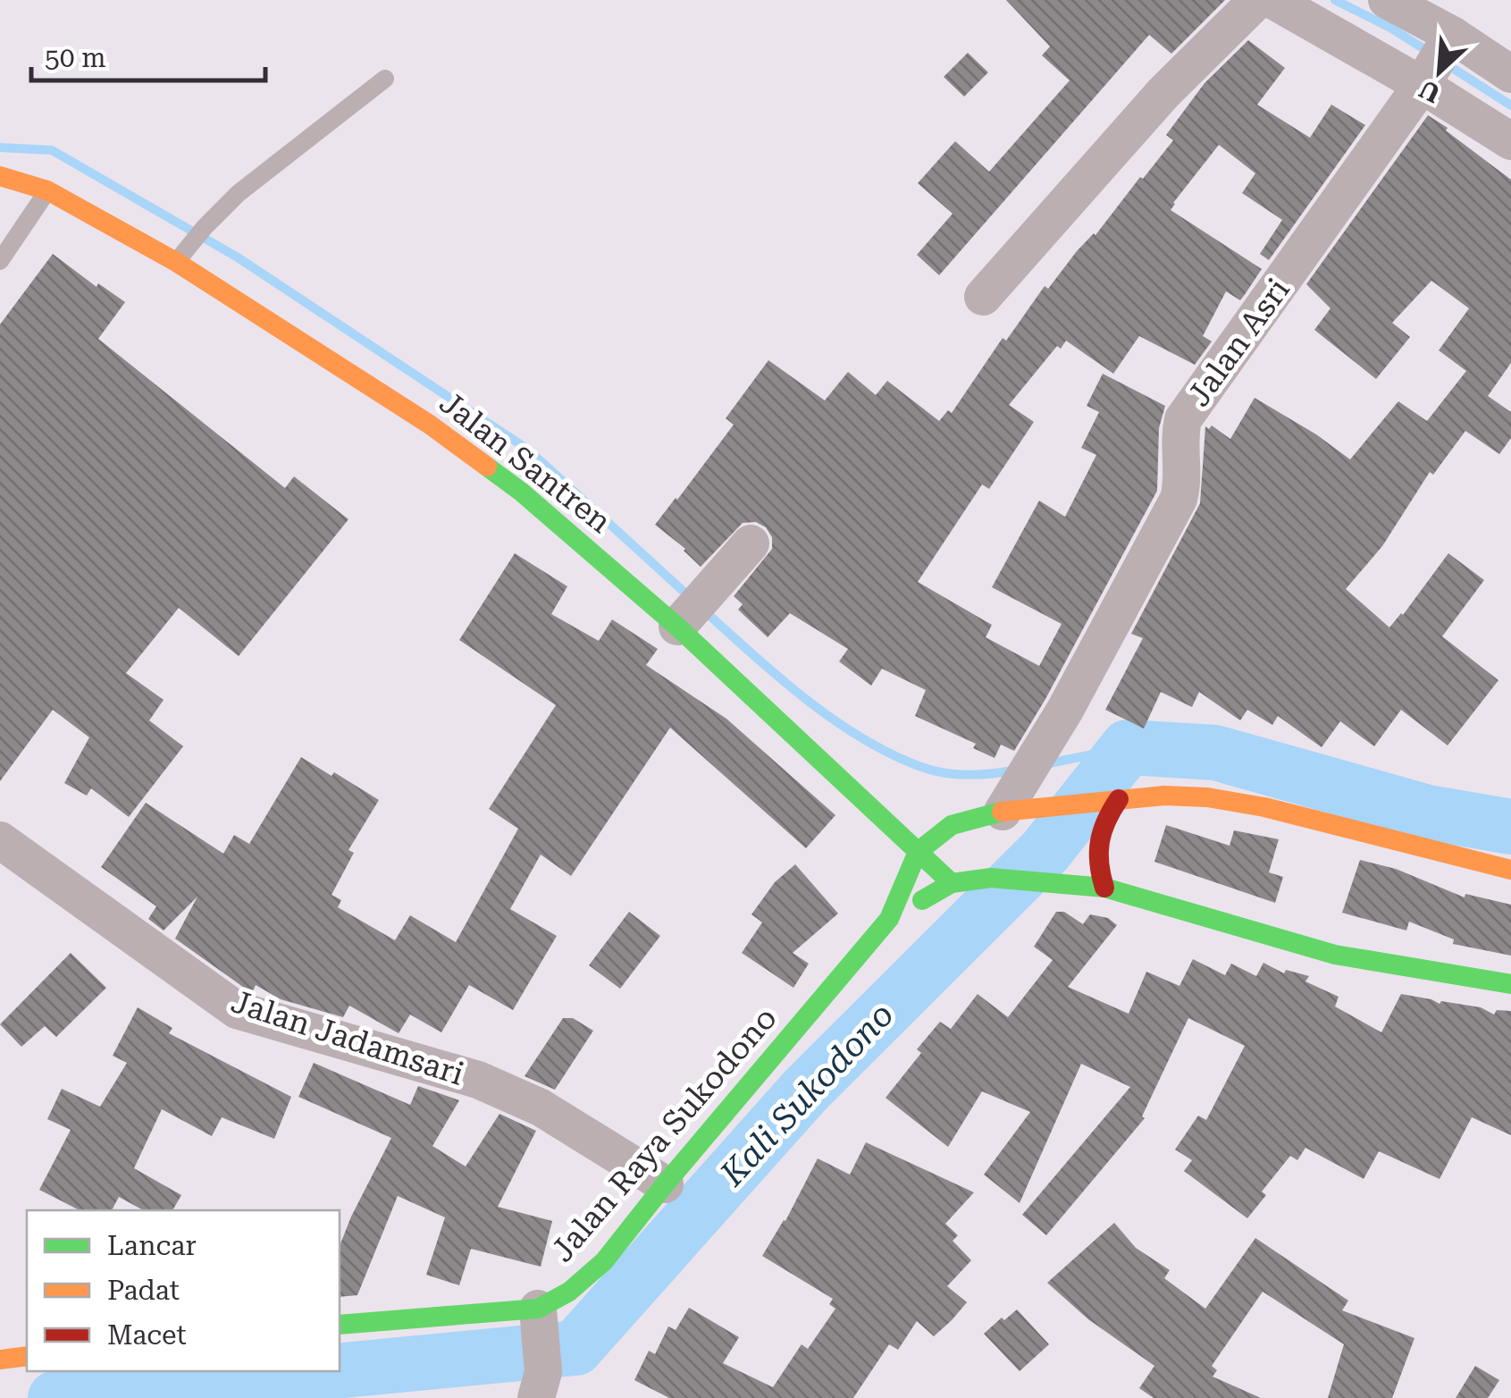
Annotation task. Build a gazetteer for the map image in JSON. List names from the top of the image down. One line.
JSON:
{"streets":{"main road":["Jalan Santren","Jalan Raya Sukodono"],"street":["Jalan Asri","Jalan Jadamsari"]},"crossings":[["Jalan Asri","Jalan Raya Sukodono"],["Jalan Santren","Jalan Raya Sukodono"],["Jalan Jadamsari","Jalan Raya Sukodono"]],"water":["Kali Sukodono"],"legend":["Lancar","Padat","Macet"],"scale_bar":"50 m","north":"bottom left"}
